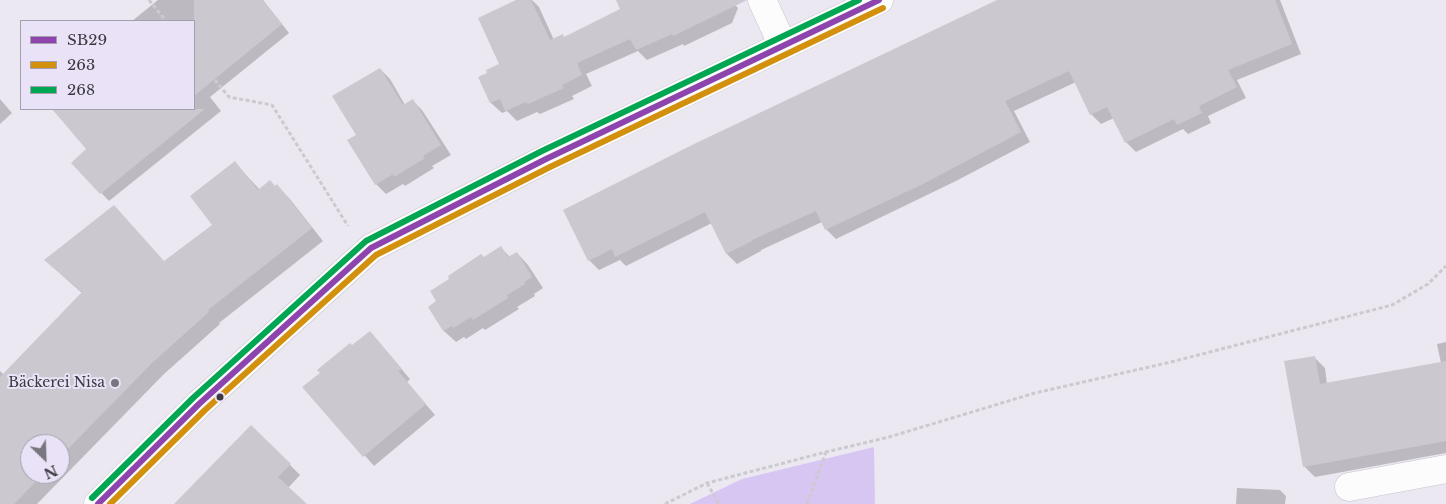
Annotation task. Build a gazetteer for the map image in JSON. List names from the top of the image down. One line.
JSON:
{"places":["Bäckerei Nisa"],"lines":["transit line SB29","transit line 268","transit line 263"],"legend":["SB29","263","268"],"north":"bottom right"}
